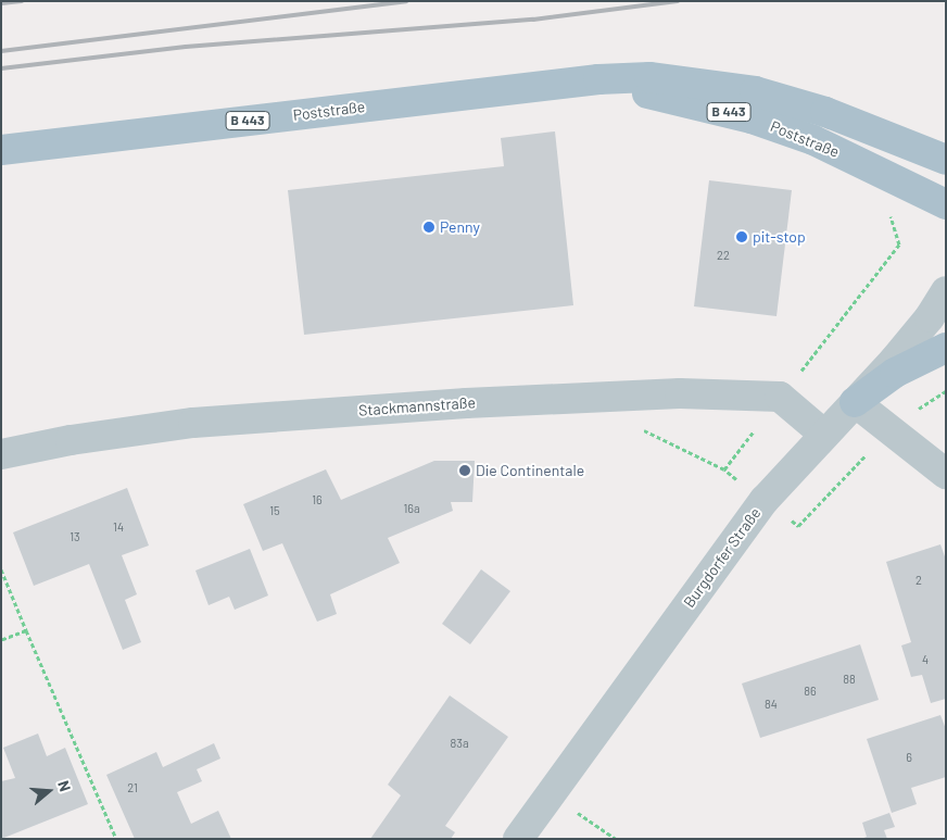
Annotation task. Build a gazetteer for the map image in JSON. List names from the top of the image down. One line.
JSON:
{"streets":{"main road":["Poststraße","B 443"],"street":["Stackmannstraße","Burgdorfer Straße"]},"places":["Penny","pit-stop","Die Continentale"],"house_numbers":["22","16","16a","15","14","13","2","4","88","86","84","83a","6","21"],"north":"right"}
